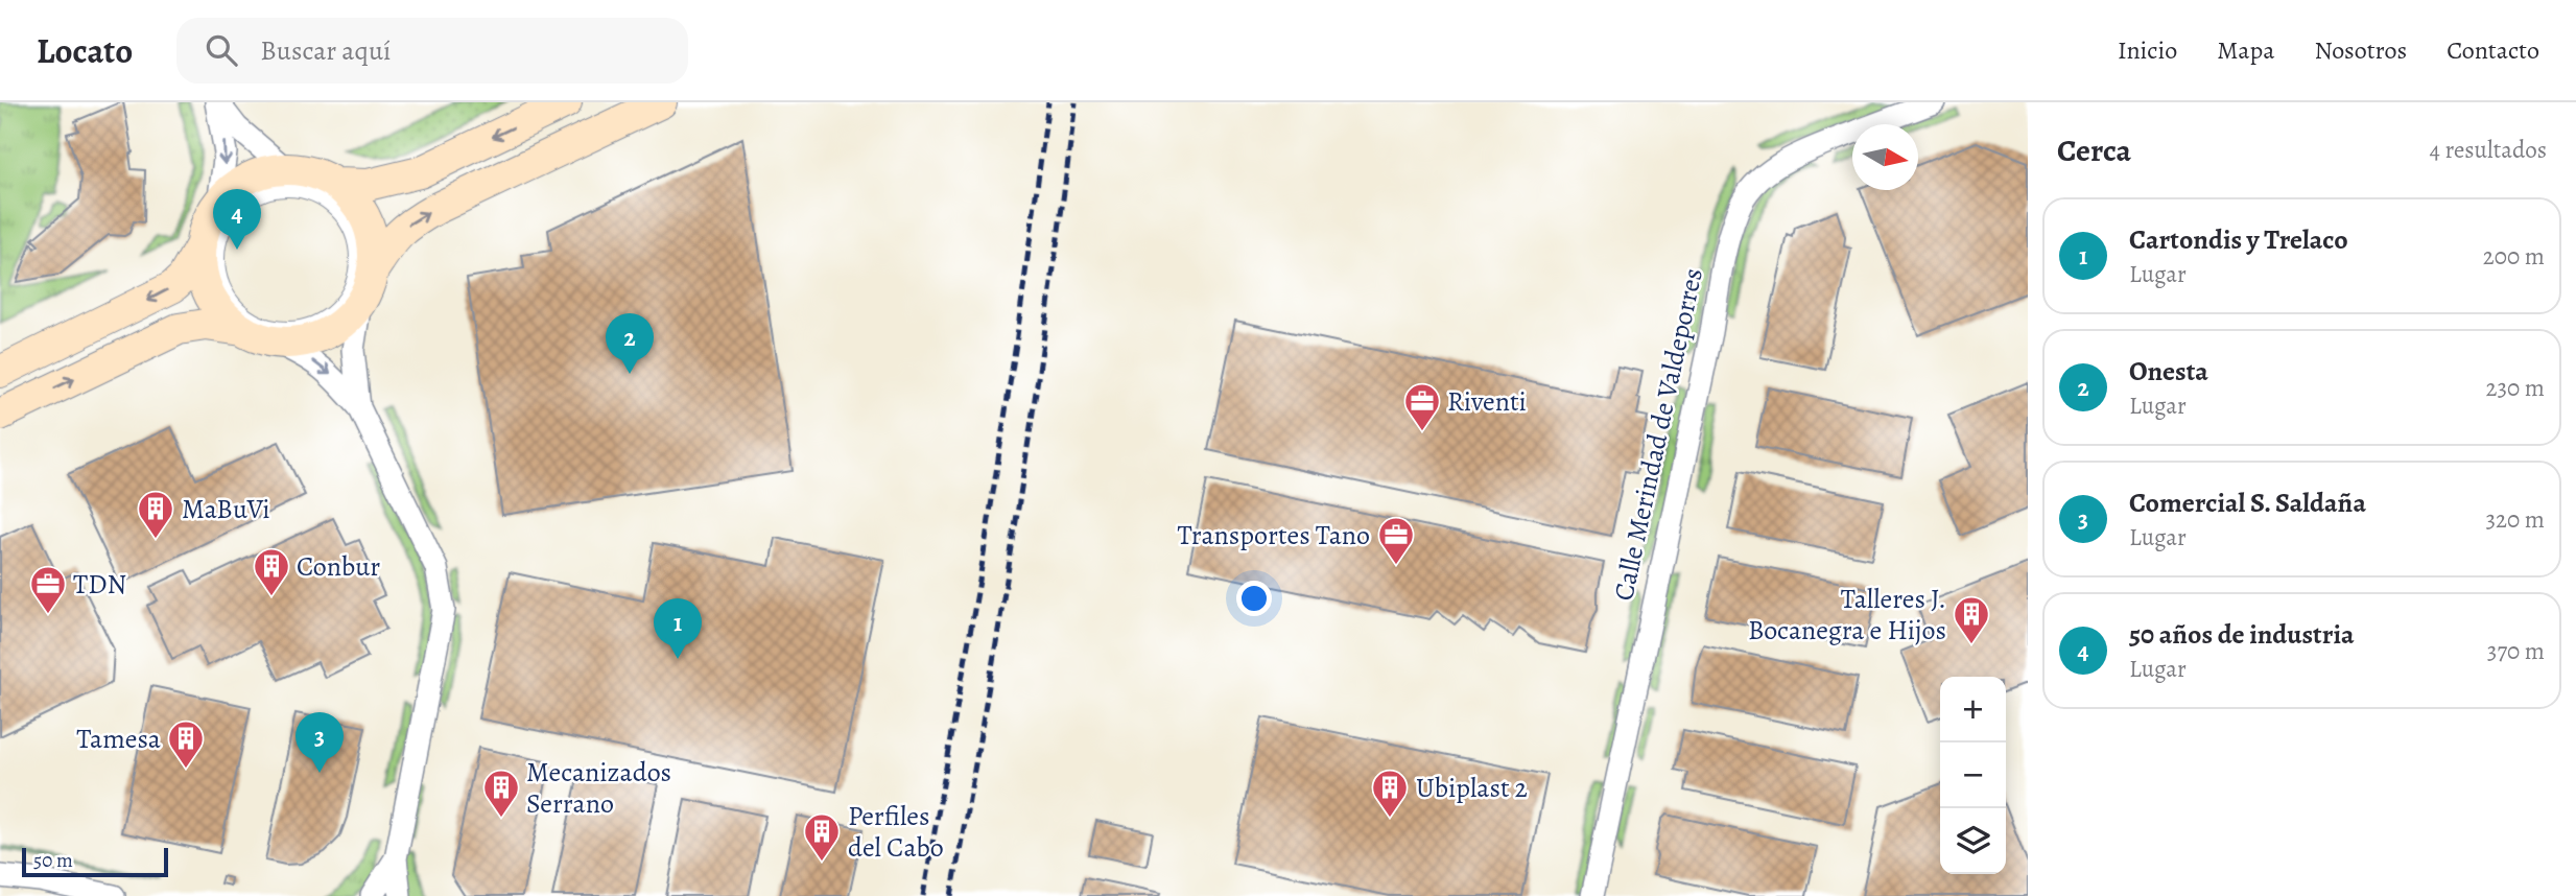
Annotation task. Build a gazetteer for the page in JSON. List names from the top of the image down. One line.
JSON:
{"streets":{"street":["Calle Merindad de Valdeporres"]},"places":{"office":["Riventi","Transportes Tano","TDN"],"building":["MaBuVi","Conbur","Talleres J. Bocanegra e Hijos","Tamesa","Mecanizados Serrano","Ubiplast 2","Perfiles del Cabo"]},"scale_bar":"50 m","north":"right","page":{"header":"Locato","search":"Buscar aquí","nav":["Inicio","Mapa","Nosotros","Contacto"],"heading":["Cerca","4 resultados"],"pins":["4","2","1","3"],"list":[{"mark":"1","name":"Cartondis y Trelaco","note":"Lugar","value":"200 m"},{"mark":"2","name":"Onesta","note":"Lugar","value":"230 m"},{"mark":"3","name":"Comercial S. Saldaña","note":"Lugar","value":"320 m"},{"mark":"4","name":"50 años de industria","note":"Lugar","value":"370 m"}],"map_buttons":["+","−"],"scale":"50 m"}}
